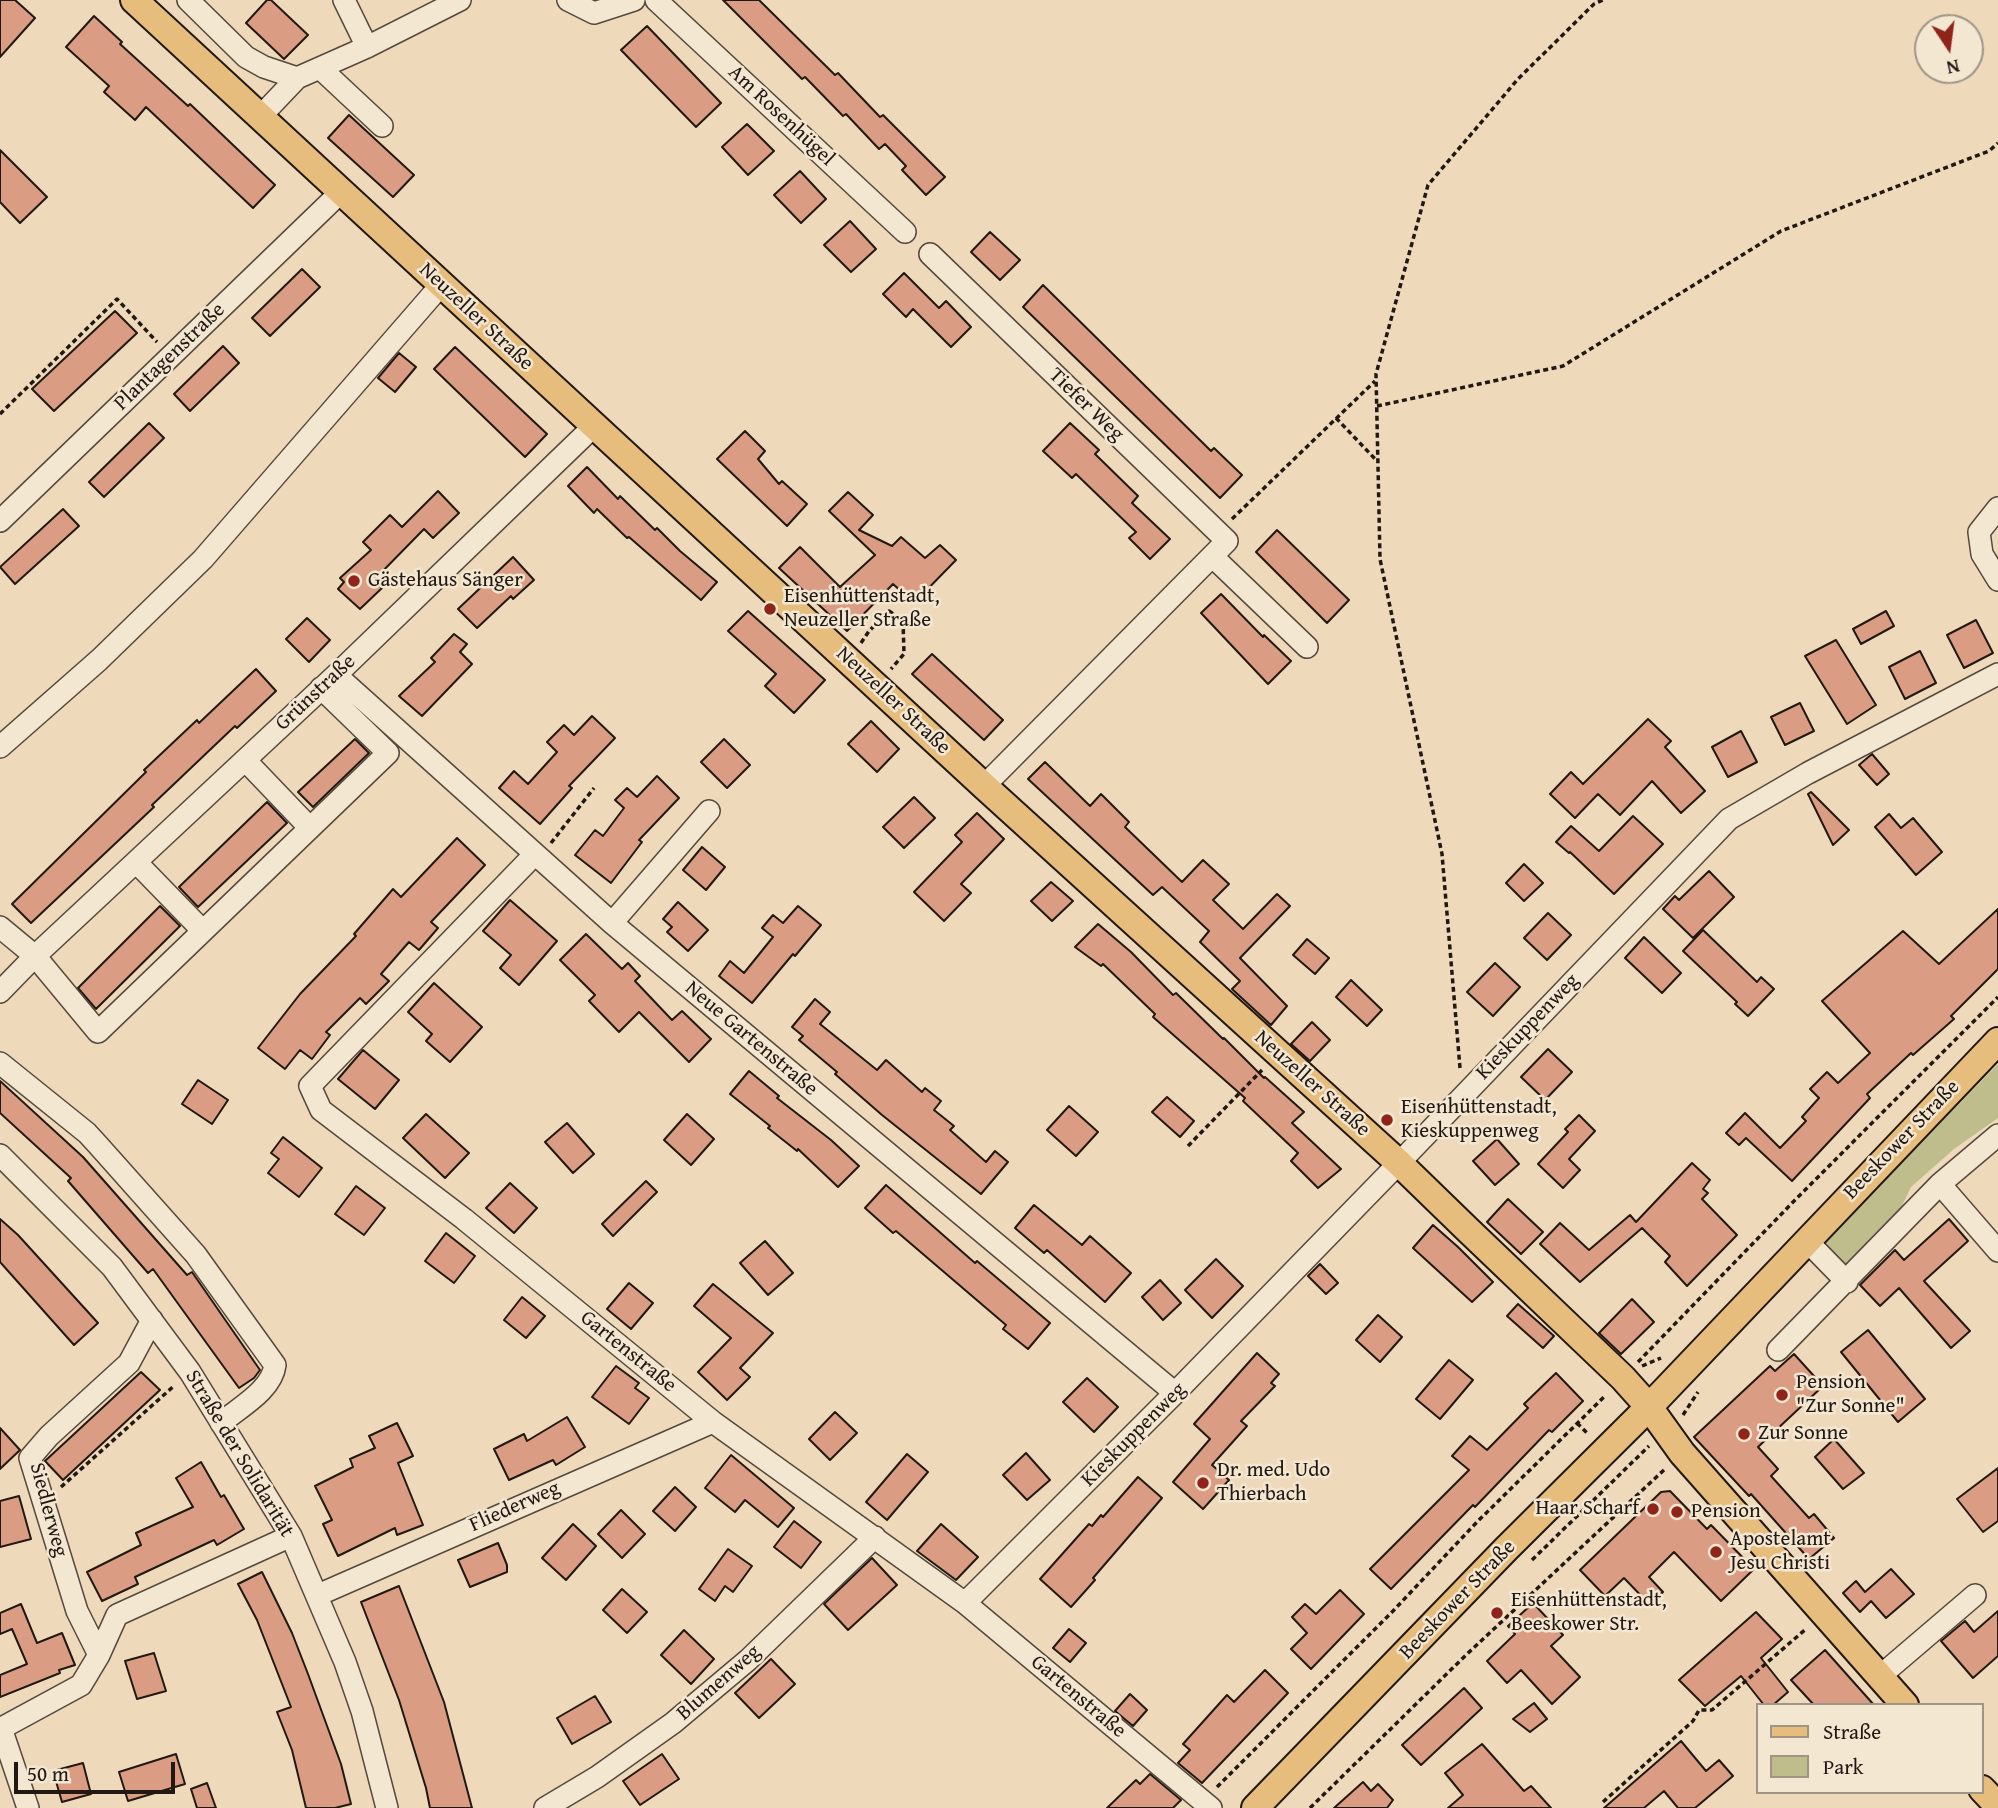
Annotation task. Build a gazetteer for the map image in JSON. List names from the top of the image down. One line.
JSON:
{"streets":{"main road":["Neuzeller Straße","Beeskower Straße"],"street":["Am Rosenhügel","Plantagenstraße","Tiefer Weg","Grünstraße","Kieskuppenweg","Neue Gartenstraße","Gartenstraße","Straße der Solidarität","Fliederweg","Siedlerweg","Blumenweg"]},"crossings":[["Neuzeller Straße","Plantagenstraße"],["Neuzeller Straße","Grünstraße"],["Neuzeller Straße","Kieskuppenweg"],["Neuzeller Straße","Beeskower Straße"],["Grünstraße","Neue Gartenstraße"],["Kieskuppenweg","Neue Gartenstraße"],["Kieskuppenweg","Gartenstraße"],["Neue Gartenstraße","Gartenstraße"],["Gartenstraße","Fliederweg"],["Gartenstraße","Blumenweg"],["Straße der Solidarität","Fliederweg"],["Straße der Solidarität","Siedlerweg"]],"places":["Gästehaus Sänger","Eisenhüttenstadt, Neuzeller Straße","Eisenhüttenstadt, Kieskuppenweg","Pension \"Zur Sonne\"","Zur Sonne","Dr. med. Udo Thierbach","Haar Scharf","Pension","Apostelamt Jesu Christi","Eisenhüttenstadt, Beeskower Str."],"legend":["Straße","Park"],"scale_bar":"50 m","north":"bottom"}
